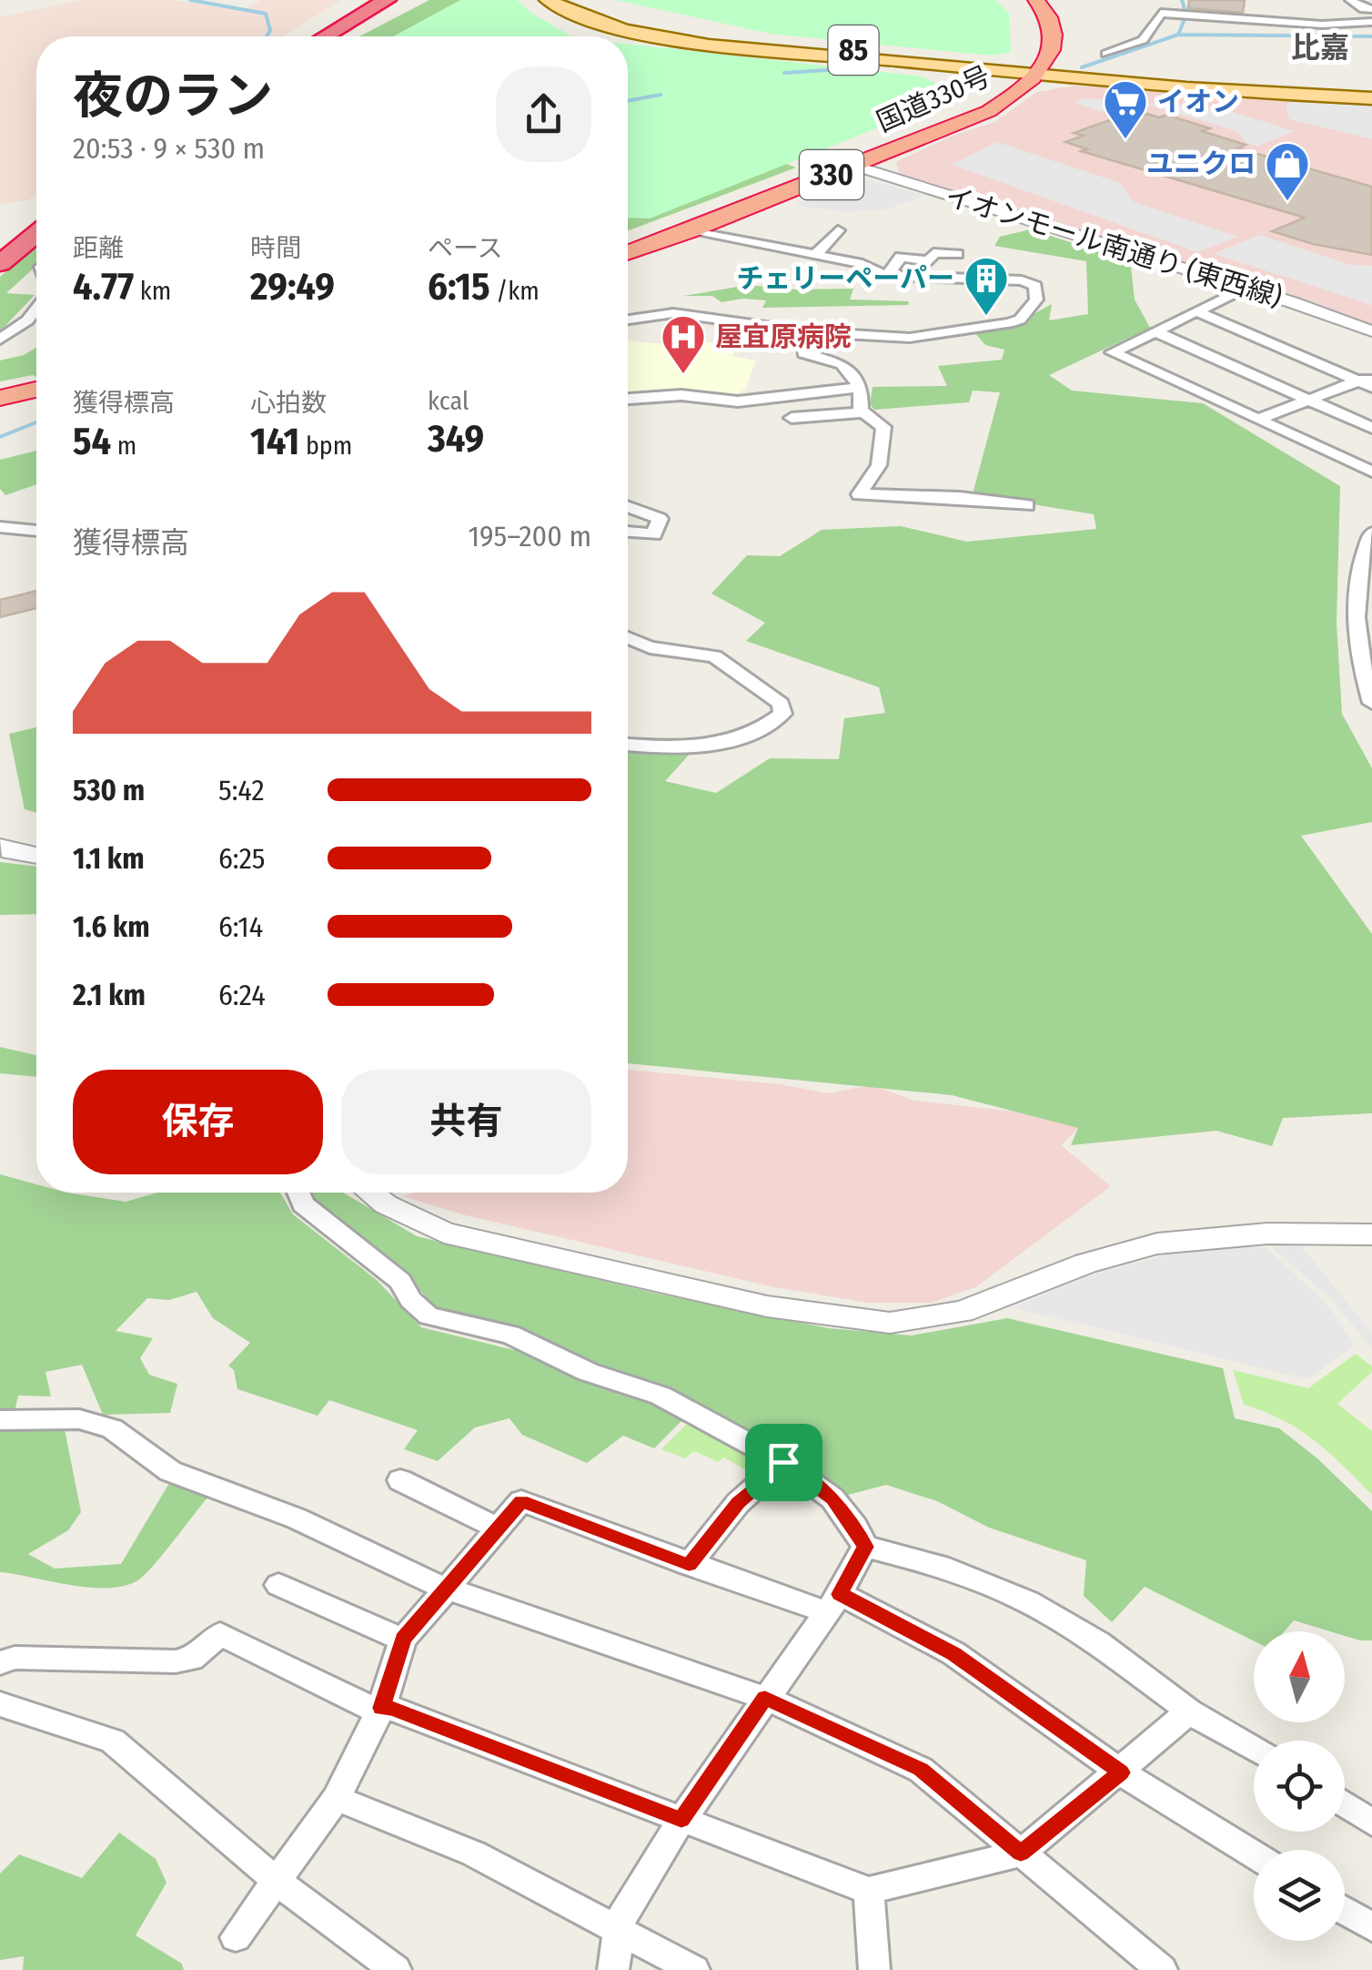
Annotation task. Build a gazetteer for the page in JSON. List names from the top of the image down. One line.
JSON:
{"streets":{"highway":["国道330号","330"],"main road":["85"],"street":["イオンモール南通り (東西線)"]},"crossings":[["85","国道330号"],["国道330号","イオンモール南通り (東西線)"]],"districts":["比嘉"],"places":{"supermarket":["イオン"],"shop":["ユニクロ"],"building":["チェリーペーパー"],"hospital":["屋宜原病院"]},"north":"top","page":{"heading":["夜のラン","20:53 · 9 × 530 m"],"stats":[["距離","4.77 km"],["時間","29:49"],["ペース","6:15 /km"],["獲得標高","54 m"],["心拍数","141 bpm"],["kcal","349"]],"chart":["獲得標高","195–200 m"],"list":[{"name":"530 m","note":"5:42"},{"name":"1.1 km","note":"6:25"},{"name":"1.6 km","note":"6:14"},{"name":"2.1 km","note":"6:24"}],"buttons":["保存","共有"]}}
